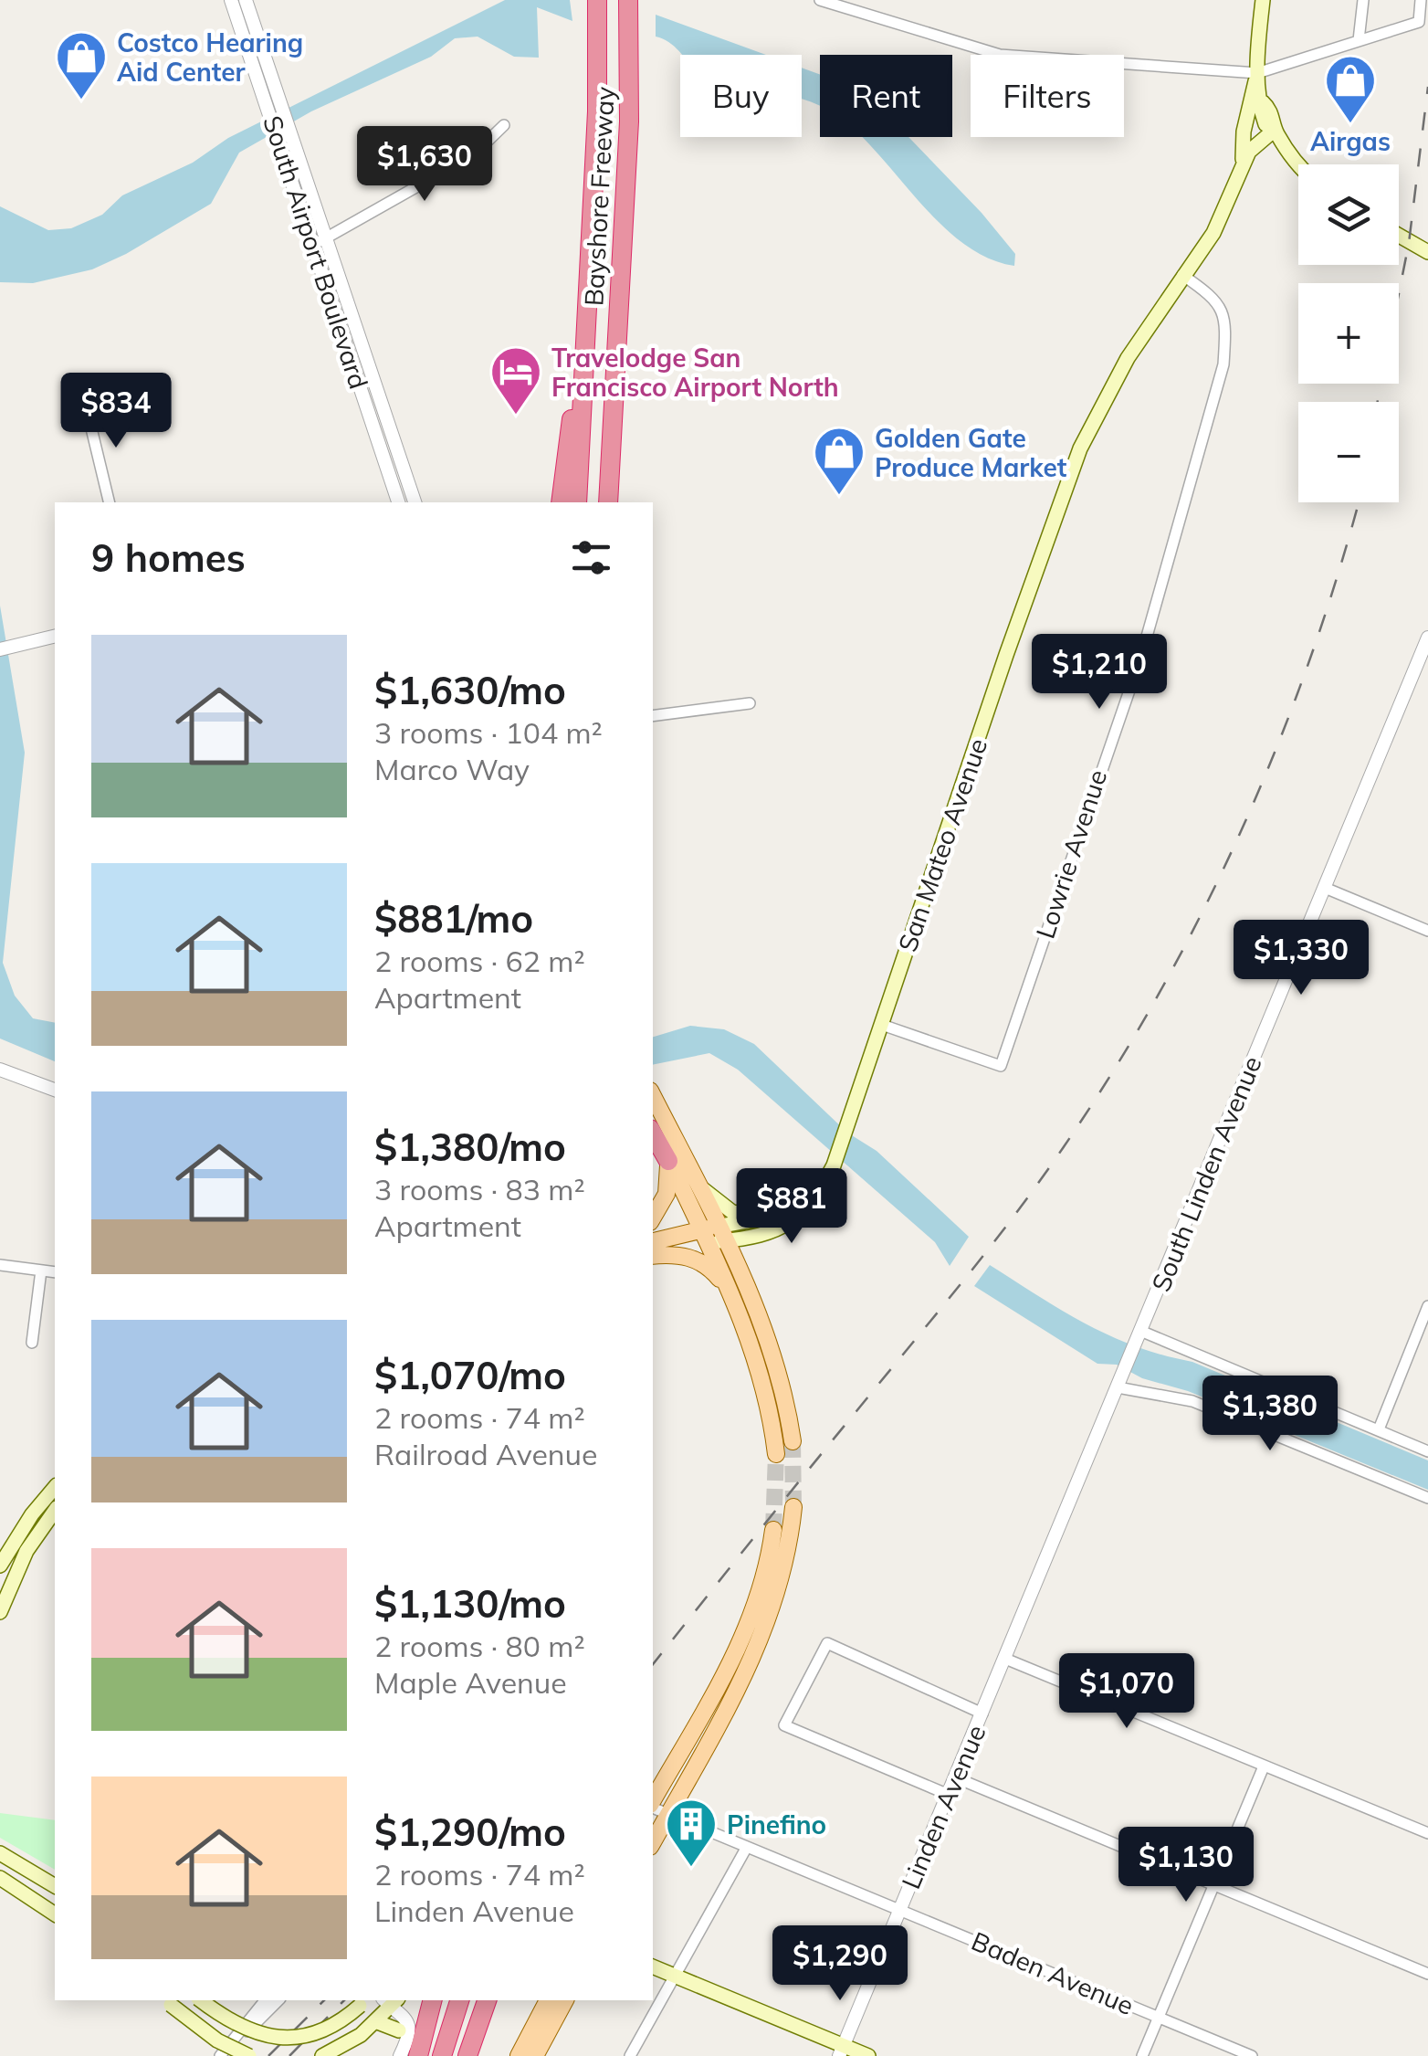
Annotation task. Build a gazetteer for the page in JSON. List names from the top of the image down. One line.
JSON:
{"streets":{"highway":["Bayshore Freeway"],"main road":["San Mateo Avenue"],"street":["South Airport Boulevard","Lowrie Avenue","South Linden Avenue","Linden Avenue","Baden Avenue"]},"crossings":[["San Mateo Avenue","Lowrie Avenue"],["South Linden Avenue","Linden Avenue"],["Linden Avenue","Baden Avenue"]],"places":{"shop":["Costco Hearing Aid Center","Airgas","Golden Gate Produce Market"],"hotel":["Travelodge San Francisco Airport North"],"building":["Pinefino"]},"page":{"chip":["Buy","Rent","Filters"],"price":["$1,630","$834","$1,210","$1,330","$881","$1,380","$1,070","$1,130","$1,290"],"map_buttons":["+","−"],"heading":"9 homes","list":[{"name":"$1,630/mo","note":"3 rooms · 104 m² · Marco Way"},{"name":"$881/mo","note":"2 rooms · 62 m² · Apartment"},{"name":"$1,380/mo","note":"3 rooms · 83 m² · Apartment"},{"name":"$1,070/mo","note":"2 rooms · 74 m² · Railroad Avenue"},{"name":"$1,130/mo","note":"2 rooms · 80 m² · Maple Avenue"},{"name":"$1,290/mo","note":"2 rooms · 74 m² · Linden Avenue"}]}}
